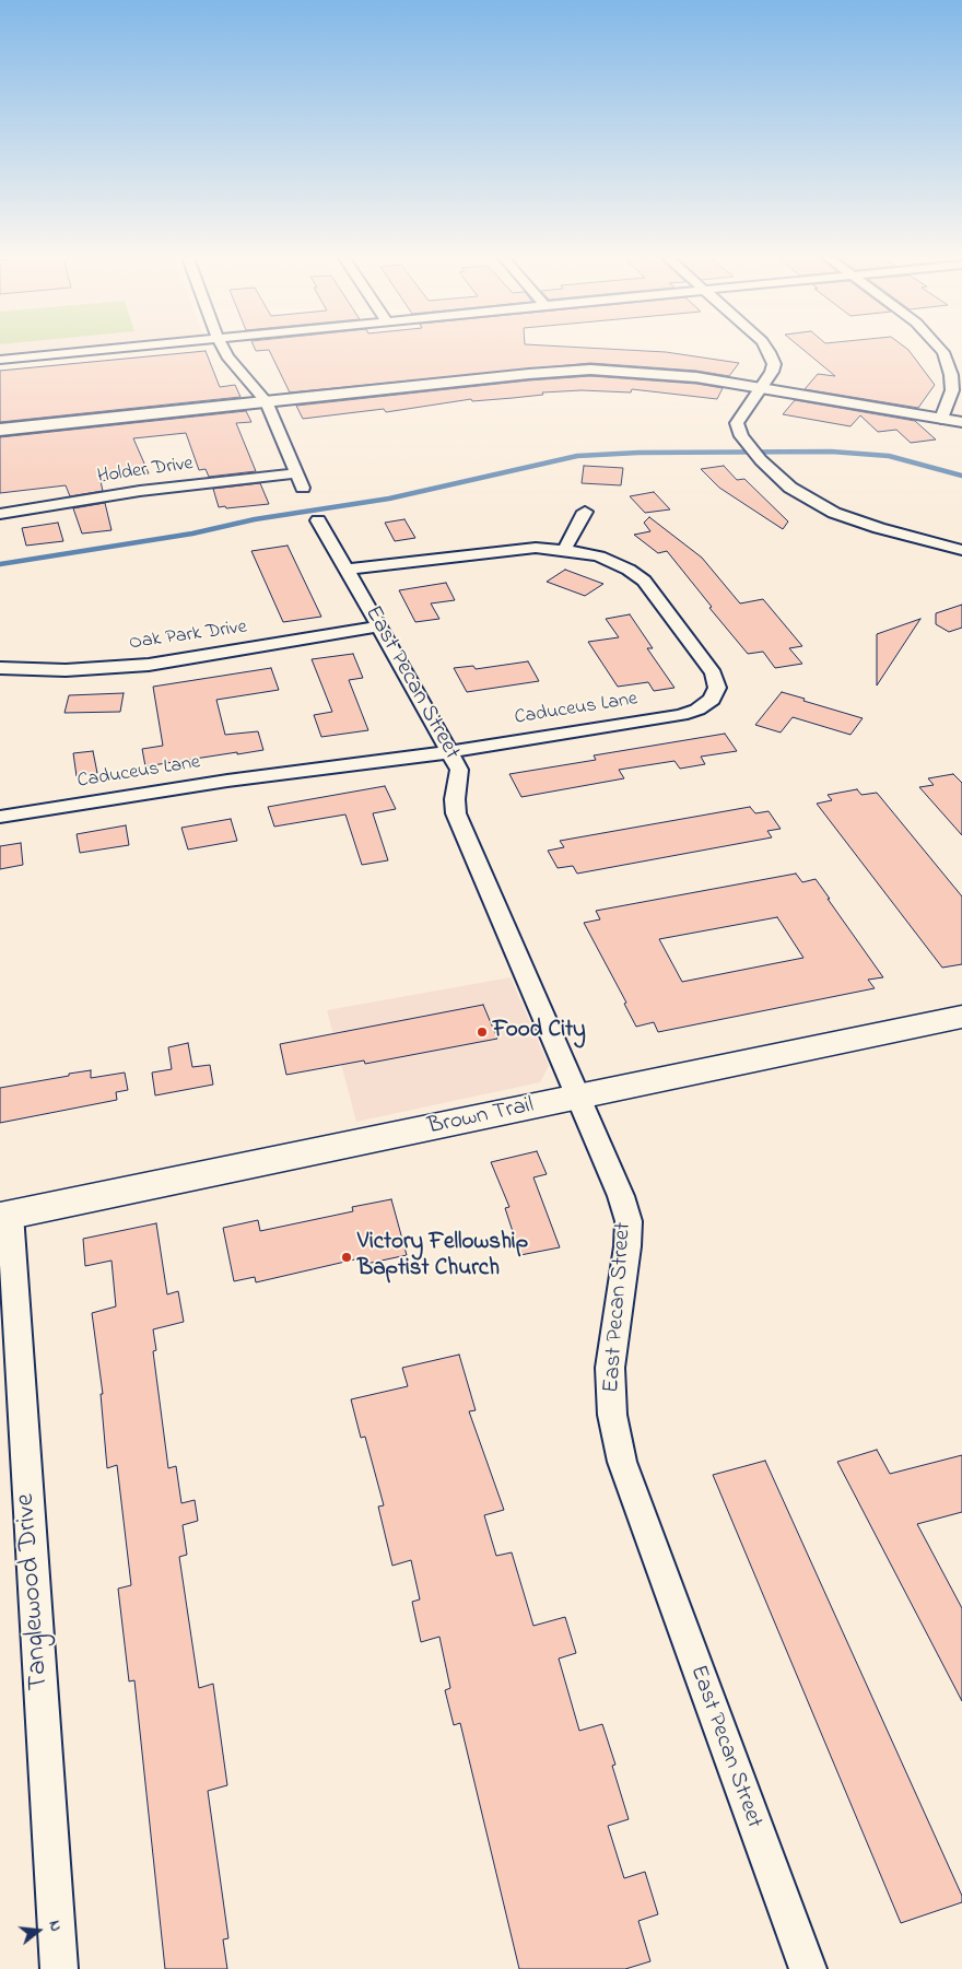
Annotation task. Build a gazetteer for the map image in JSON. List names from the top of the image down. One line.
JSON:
{"streets":{"main road":["Brown Trail"],"street":["Holder Drive","Oak Park Drive","East Pecan Street","Caduceus Lane","Tanglewood Drive"]},"crossings":[["Oak Park Drive","East Pecan Street"],["East Pecan Street","Caduceus Lane"],["East Pecan Street","Brown Trail"],["Brown Trail","Tanglewood Drive"]],"places":["Food City","Victory Fellowship Baptist Church"],"north":"right"}
